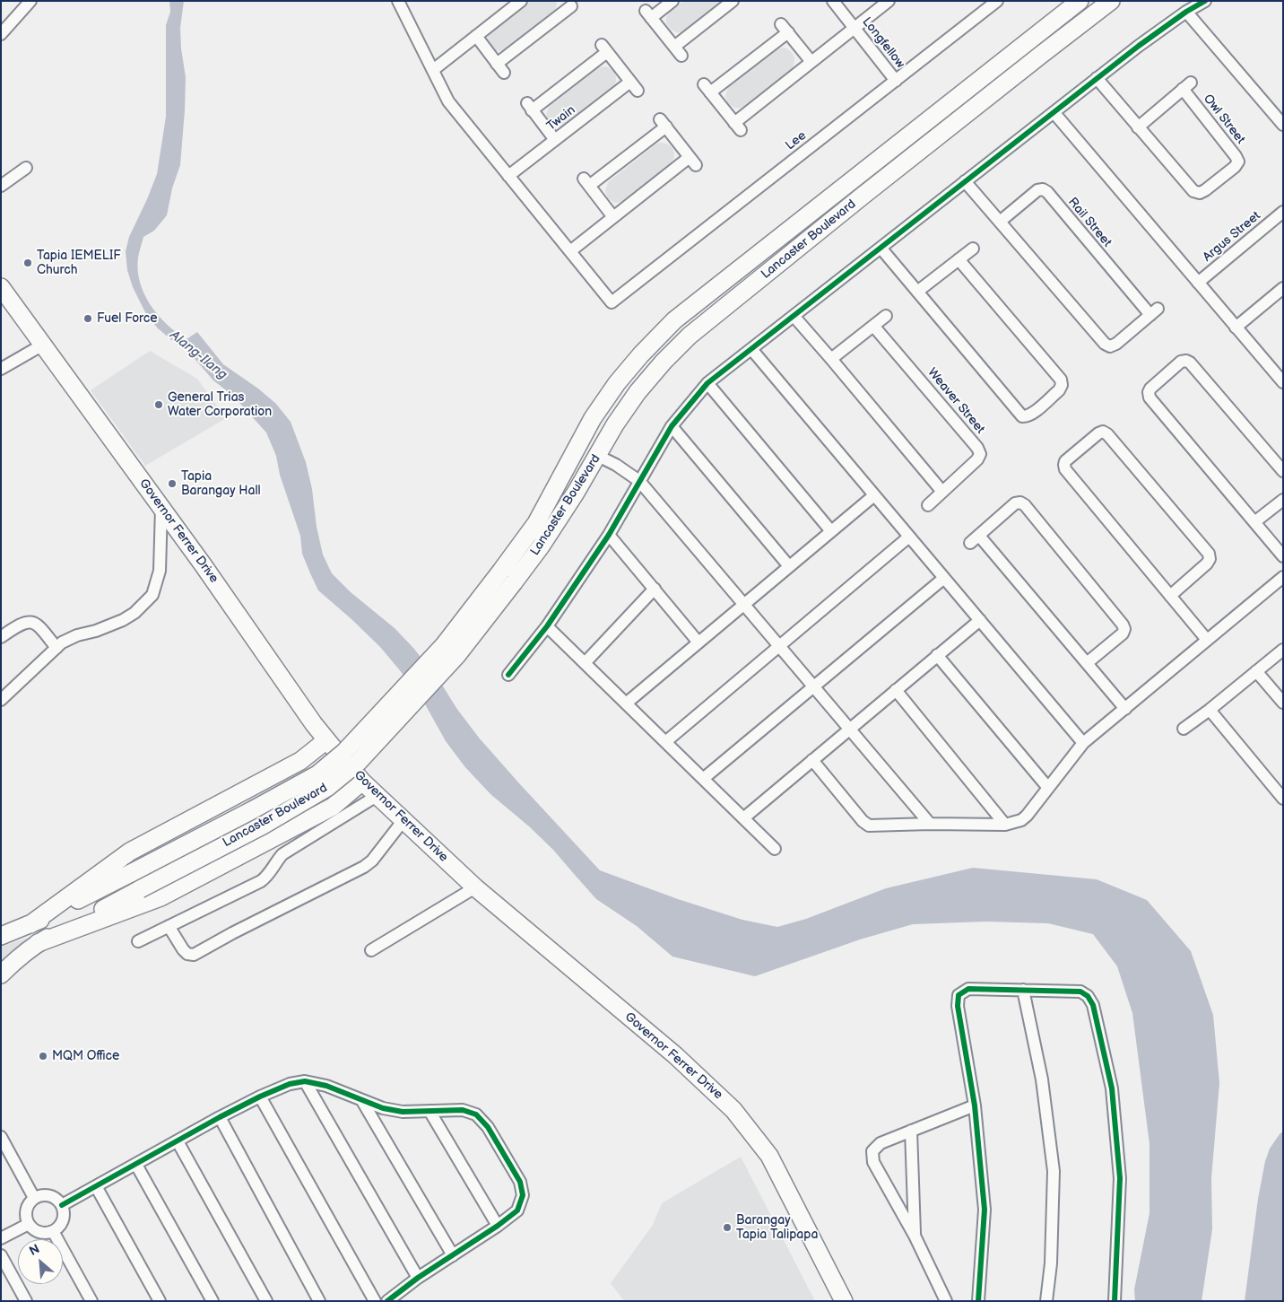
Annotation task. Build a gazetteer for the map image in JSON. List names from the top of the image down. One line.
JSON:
{"streets":{"main road":["Lancaster Boulevard","Governor Ferrer Drive"],"street":["Longfellow","Twain","Owl Street","Lee","Rail Street","Argus Street","Weaver Street"]},"crossings":[["Longfellow","Lee"]],"water":["Alang-Ilang"],"places":["Tapia IEMELIF Church","Fuel Force","General Trias Water Corporation","Tapia Barangay Hall","MQM Office","Barangay Tapia Talipapa"],"north":"top left"}
